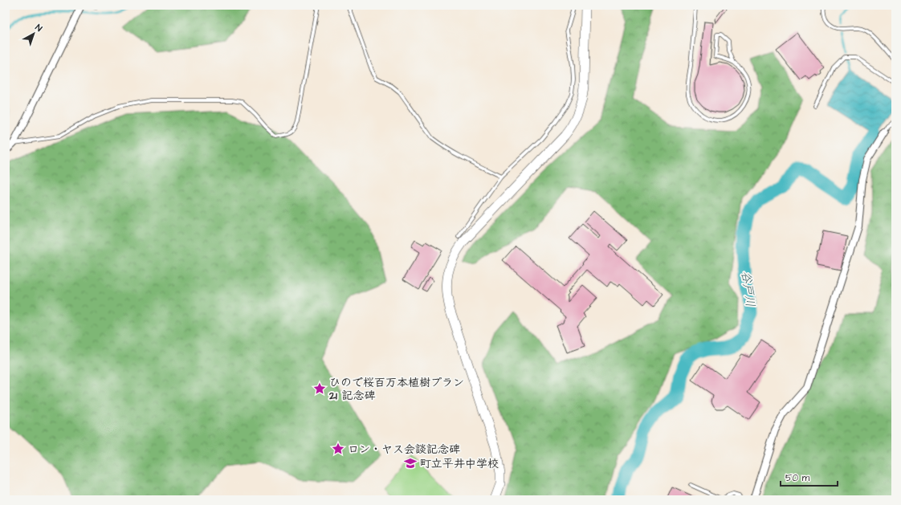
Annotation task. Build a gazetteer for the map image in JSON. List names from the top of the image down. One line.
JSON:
{"water":["谷戸川"],"places":{"place":["ひので桜百万本植樹プラン 21 記念碑","ロン・ヤス会談記念碑"],"school or university":["町立平井中学校"]},"scale_bar":"50 m","north":"top right"}
